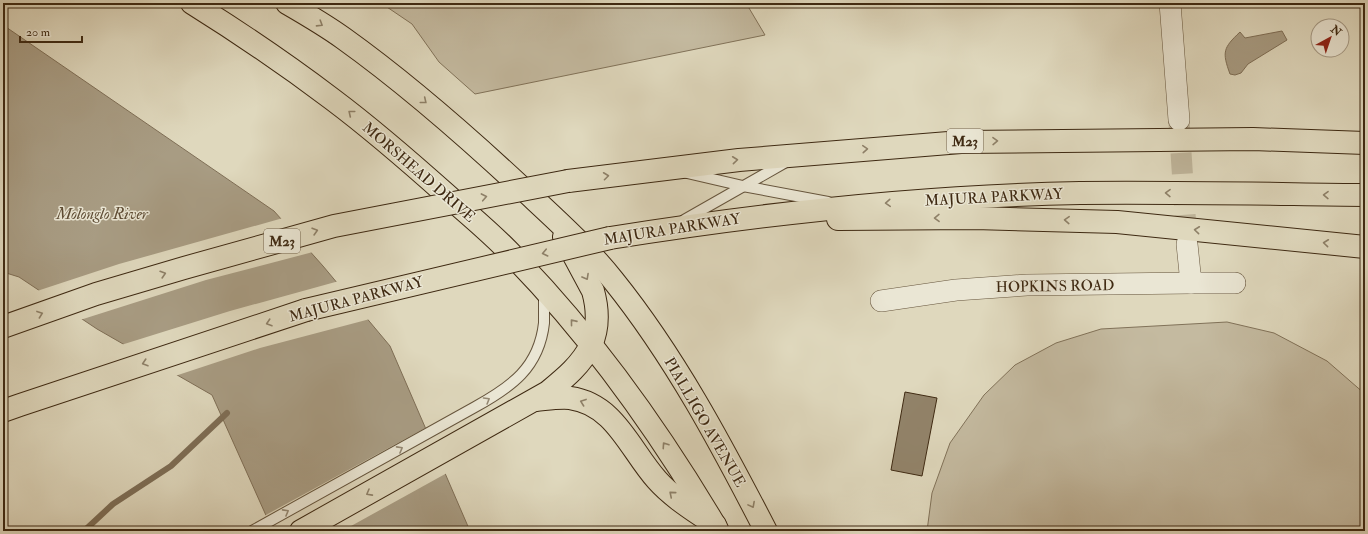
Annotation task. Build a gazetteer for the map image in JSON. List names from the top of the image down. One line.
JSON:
{"streets":{"main road":["M23","MORSHEAD DRIVE","MAJURA PARKWAY","PIALLIGO AVENUE"],"street":["HOPKINS ROAD"]},"water":["Molonglo River"],"scale_bar":"20 m","north":"top right"}
